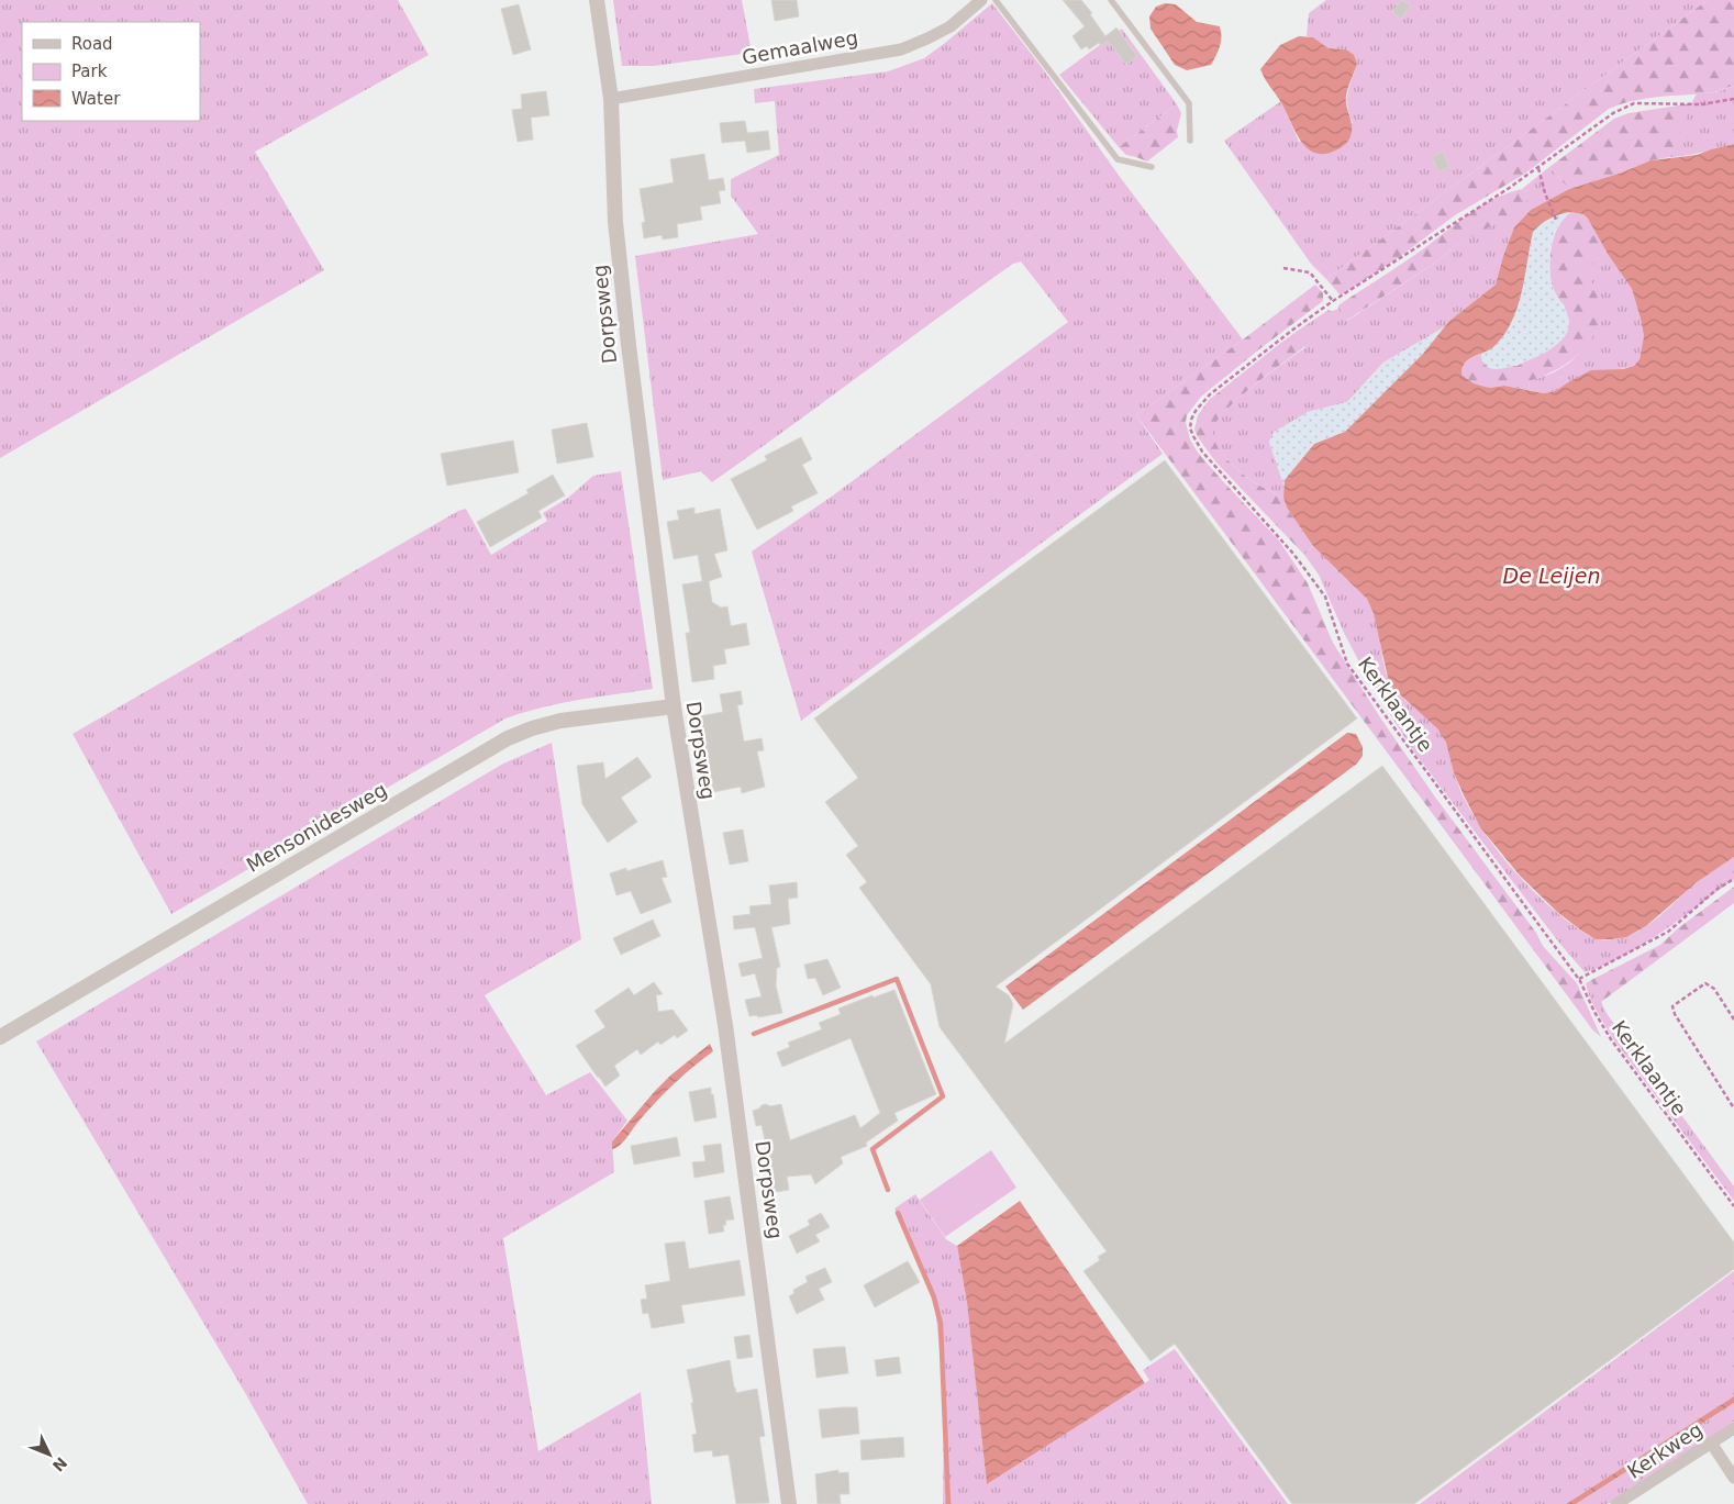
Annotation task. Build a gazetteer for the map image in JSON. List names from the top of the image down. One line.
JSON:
{"streets":{"street":["Gemaalweg","Dorpsweg","Mensonidesweg","Kerkweg"],"path":["Kerklaantje"]},"crossings":[["Gemaalweg","Dorpsweg"],["Dorpsweg","Mensonidesweg"]],"water":["De Leijen"],"legend":["Road","Park","Water"],"north":"bottom right"}
